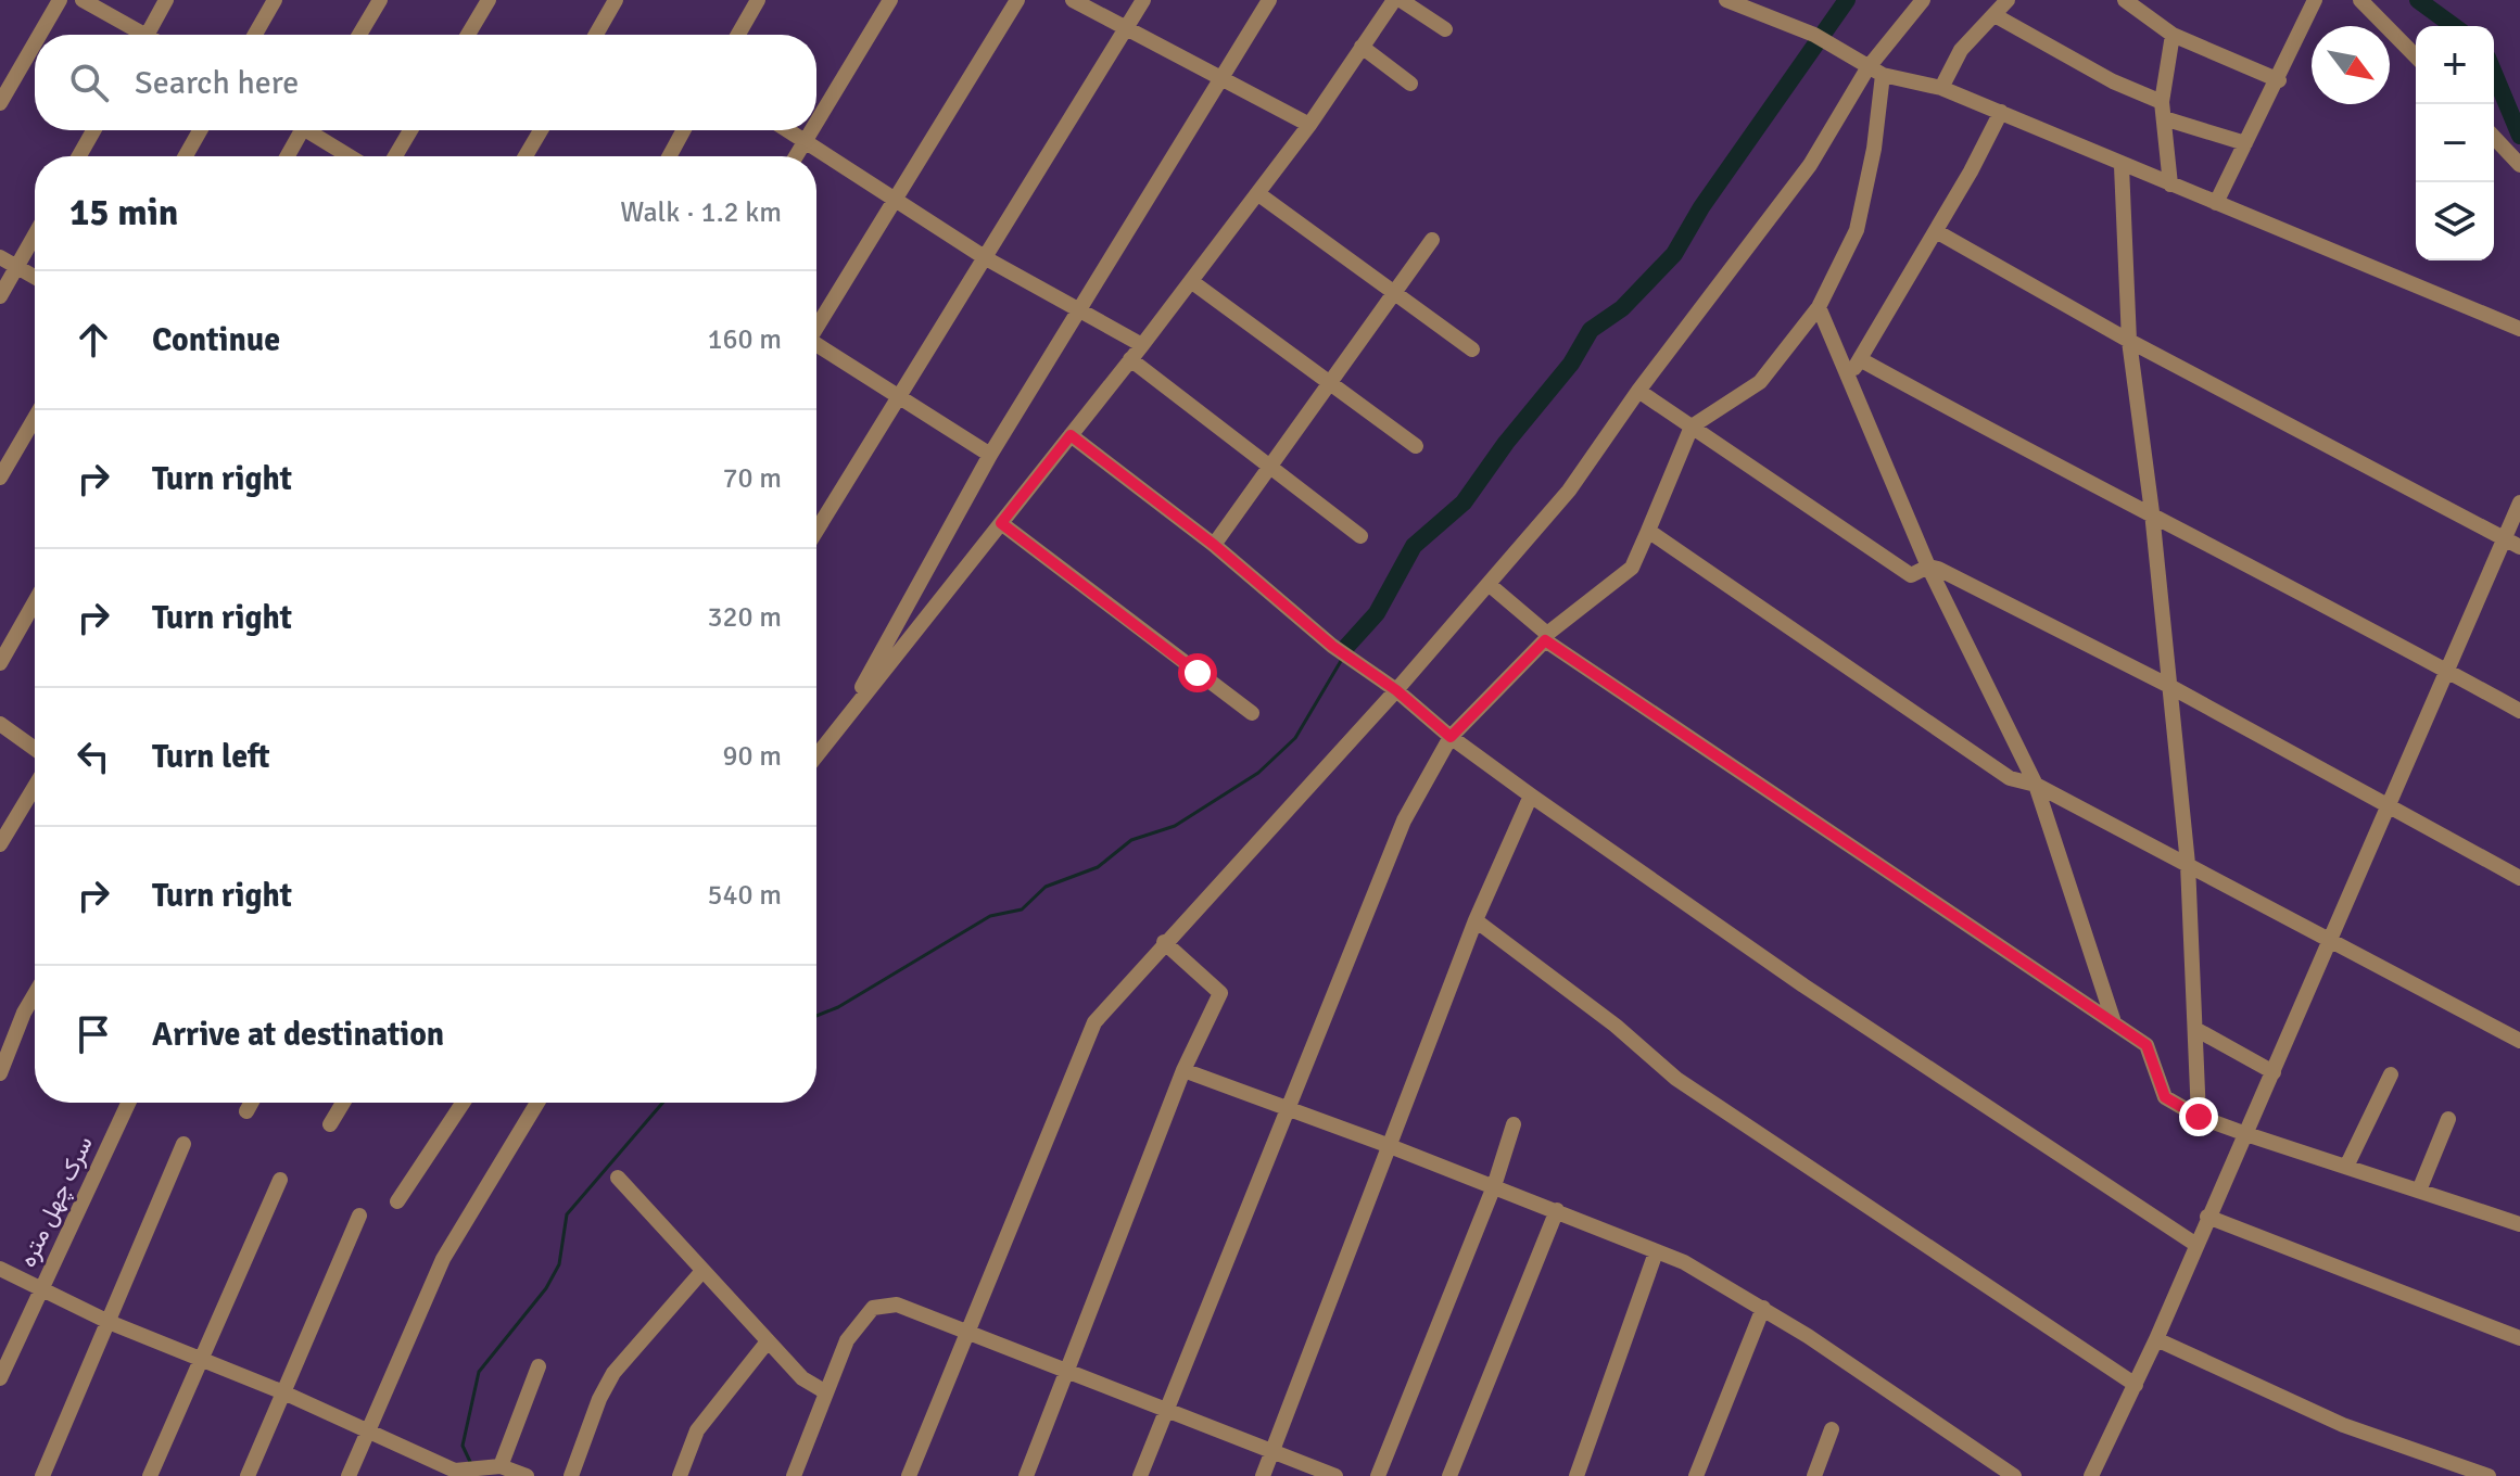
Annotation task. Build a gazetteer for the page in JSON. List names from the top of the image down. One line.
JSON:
{"streets":{"street":["سرک چهل متره"]},"north":"bottom right","page":{"map_buttons":["+","−"],"search":"Search here","heading":["15 min","Walk · 1.2 km"],"list":[["Continue","160 m"],["Turn right","70 m"],["Turn right","320 m"],["Turn left","90 m"],["Turn right","540 m"],"Arrive at destination"]}}
